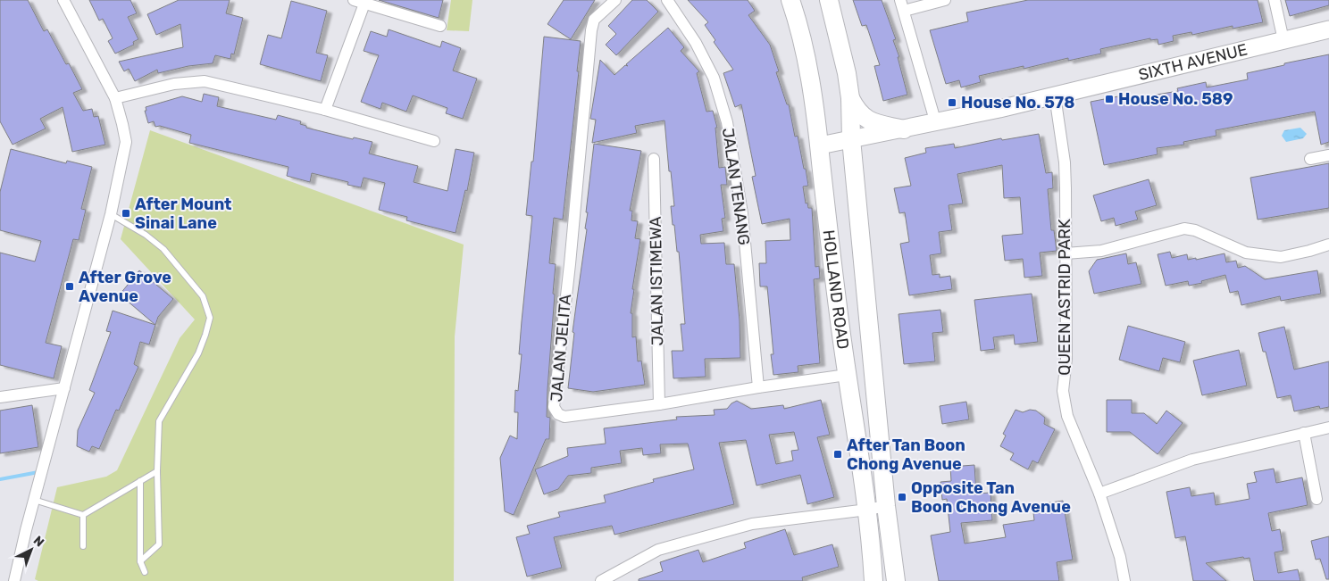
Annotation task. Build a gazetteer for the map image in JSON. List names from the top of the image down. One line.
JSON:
{"streets":{"main road":["SIXTH AVENUE","HOLLAND ROAD"],"street":["JALAN TENANG","JALAN ISTIMEWA","QUEEN ASTRID PARK","JALAN JELITA"]},"crossings":[["SIXTH AVENUE","HOLLAND ROAD"],["SIXTH AVENUE","QUEEN ASTRID PARK"],["JALAN TENANG","JALAN JELITA"],["JALAN ISTIMEWA","JALAN JELITA"],["HOLLAND ROAD","JALAN JELITA"]],"places":{"transit":["House No. 589","House No. 578","After Mount Sinai Lane","After Grove Avenue","After Tan Boon Chong Avenue","Opposite Tan Boon Chong Avenue"]},"north":"top right"}
